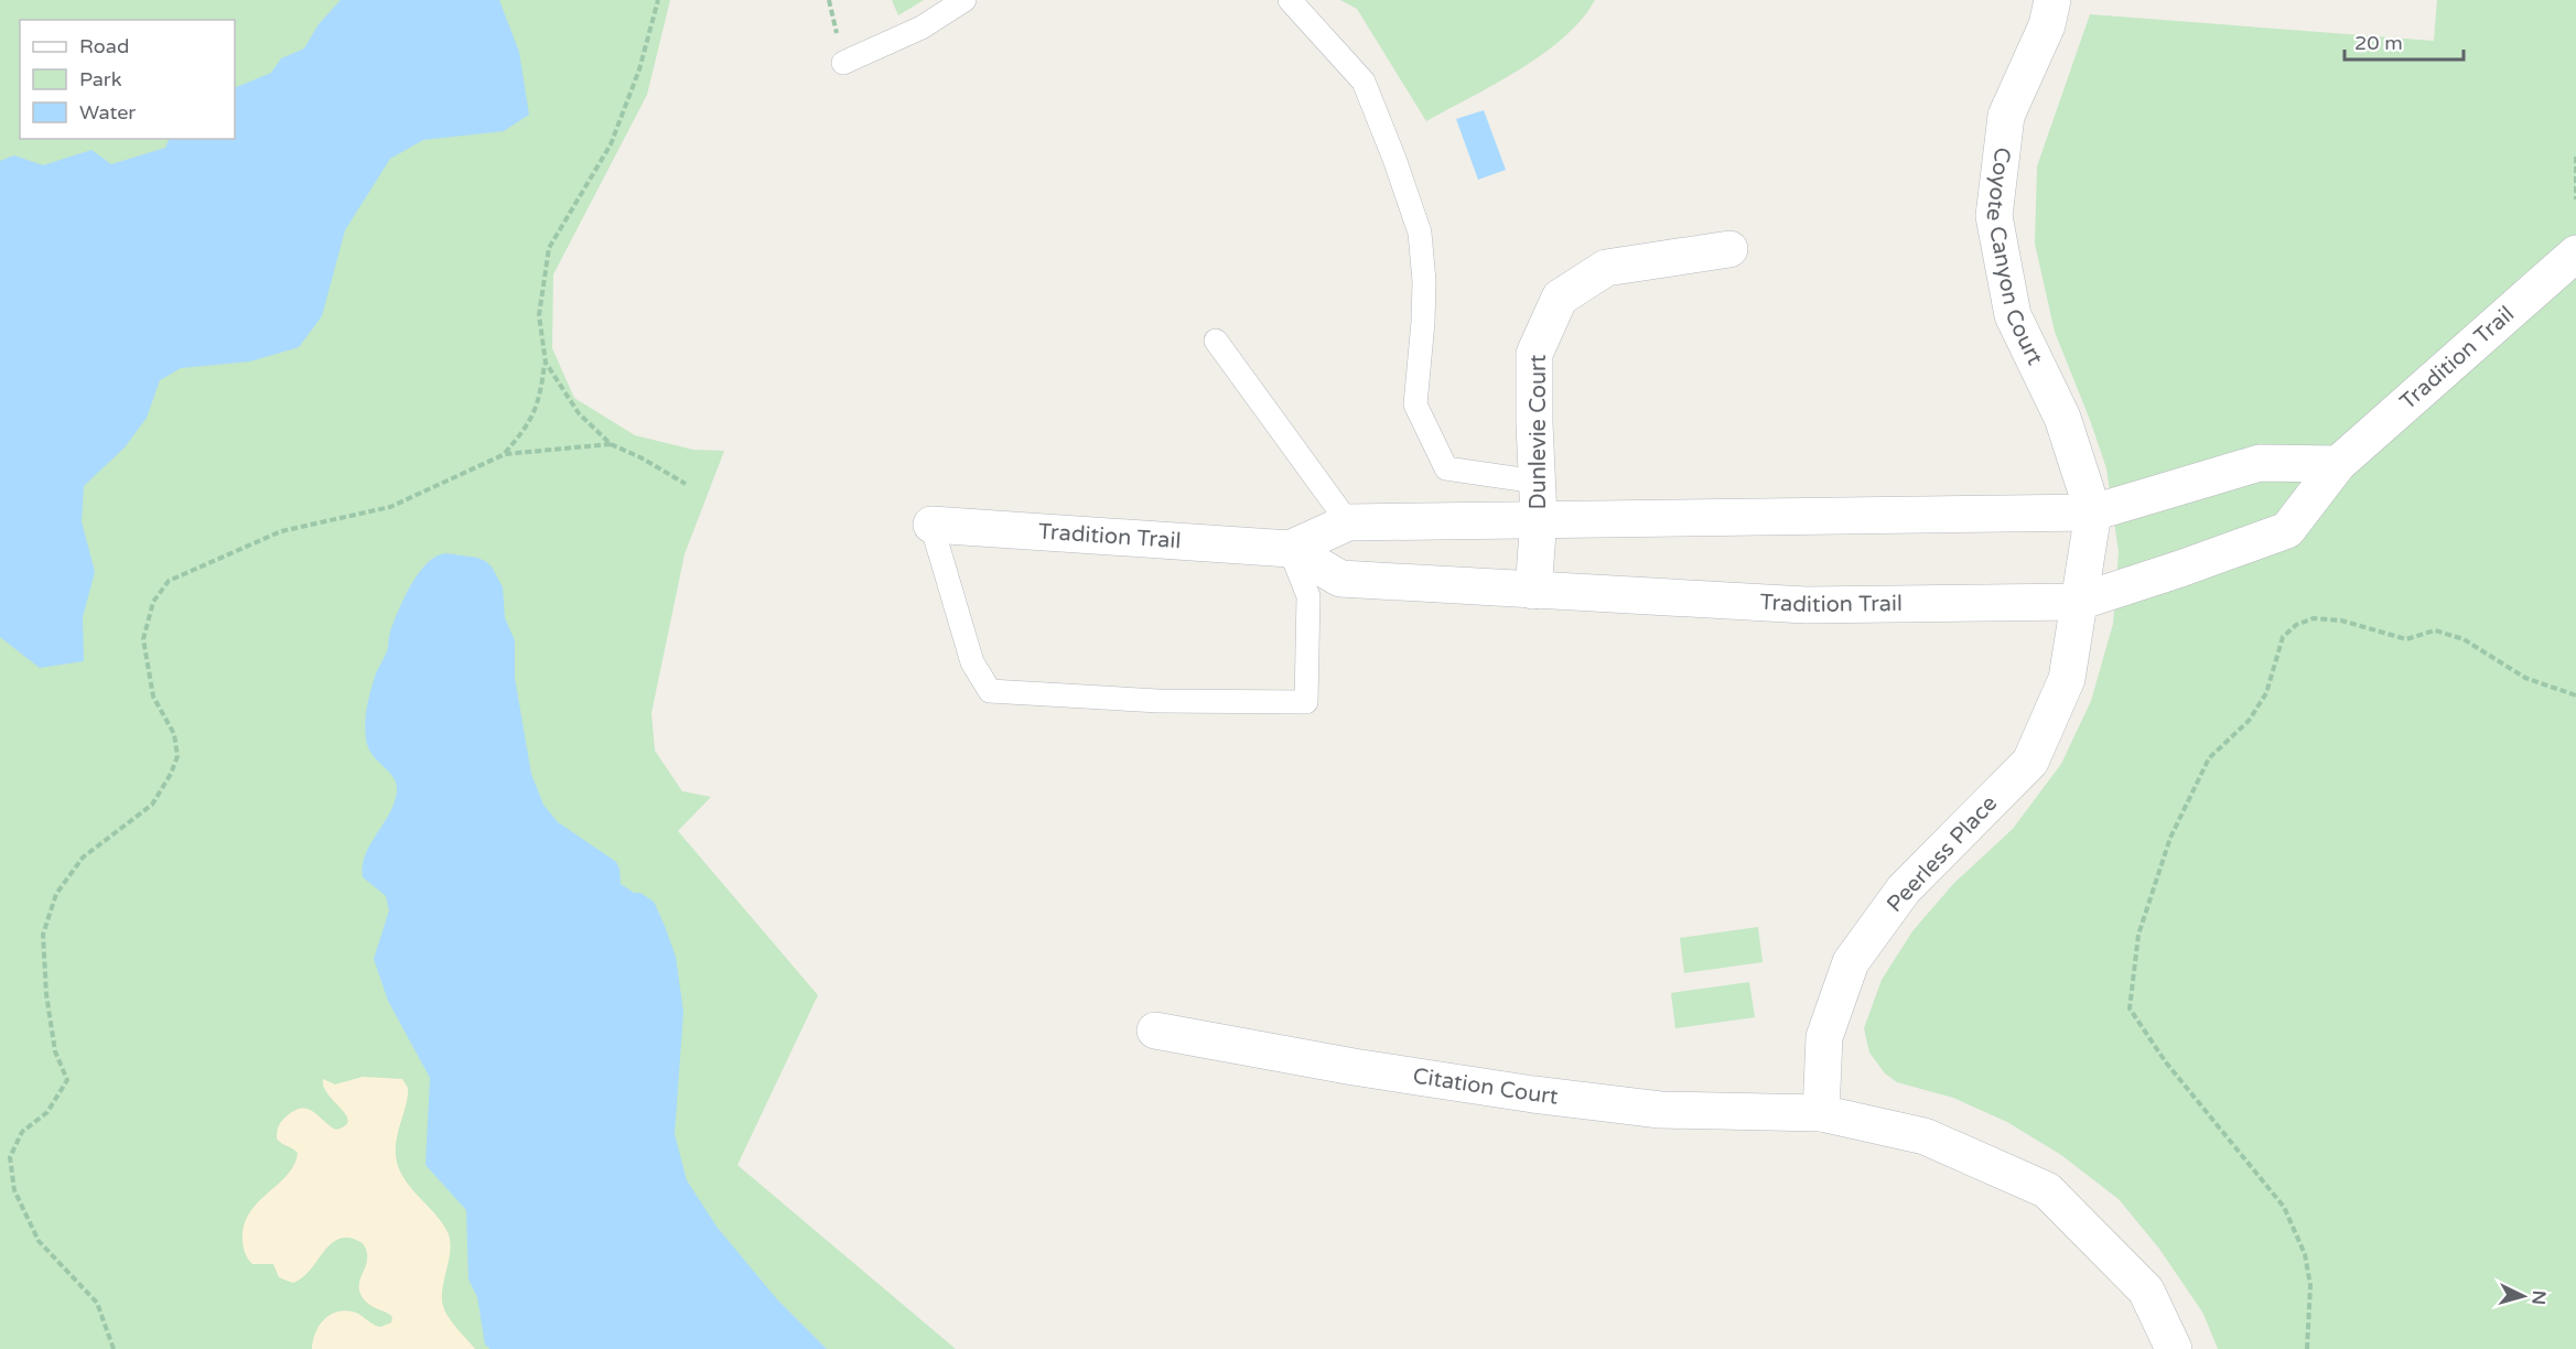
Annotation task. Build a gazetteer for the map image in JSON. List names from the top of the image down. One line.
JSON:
{"streets":{"street":["Coyote Canyon Court","Tradition Trail","Dunlevie Court","Peerless Place","Citation Court"]},"crossings":[["Coyote Canyon Court","Tradition Trail"],["Coyote Canyon Court","Peerless Place"],["Tradition Trail","Dunlevie Court"],["Tradition Trail","Peerless Place"],["Peerless Place","Citation Court"]],"legend":["Road","Park","Water"],"scale_bar":"20 m","north":"right"}
